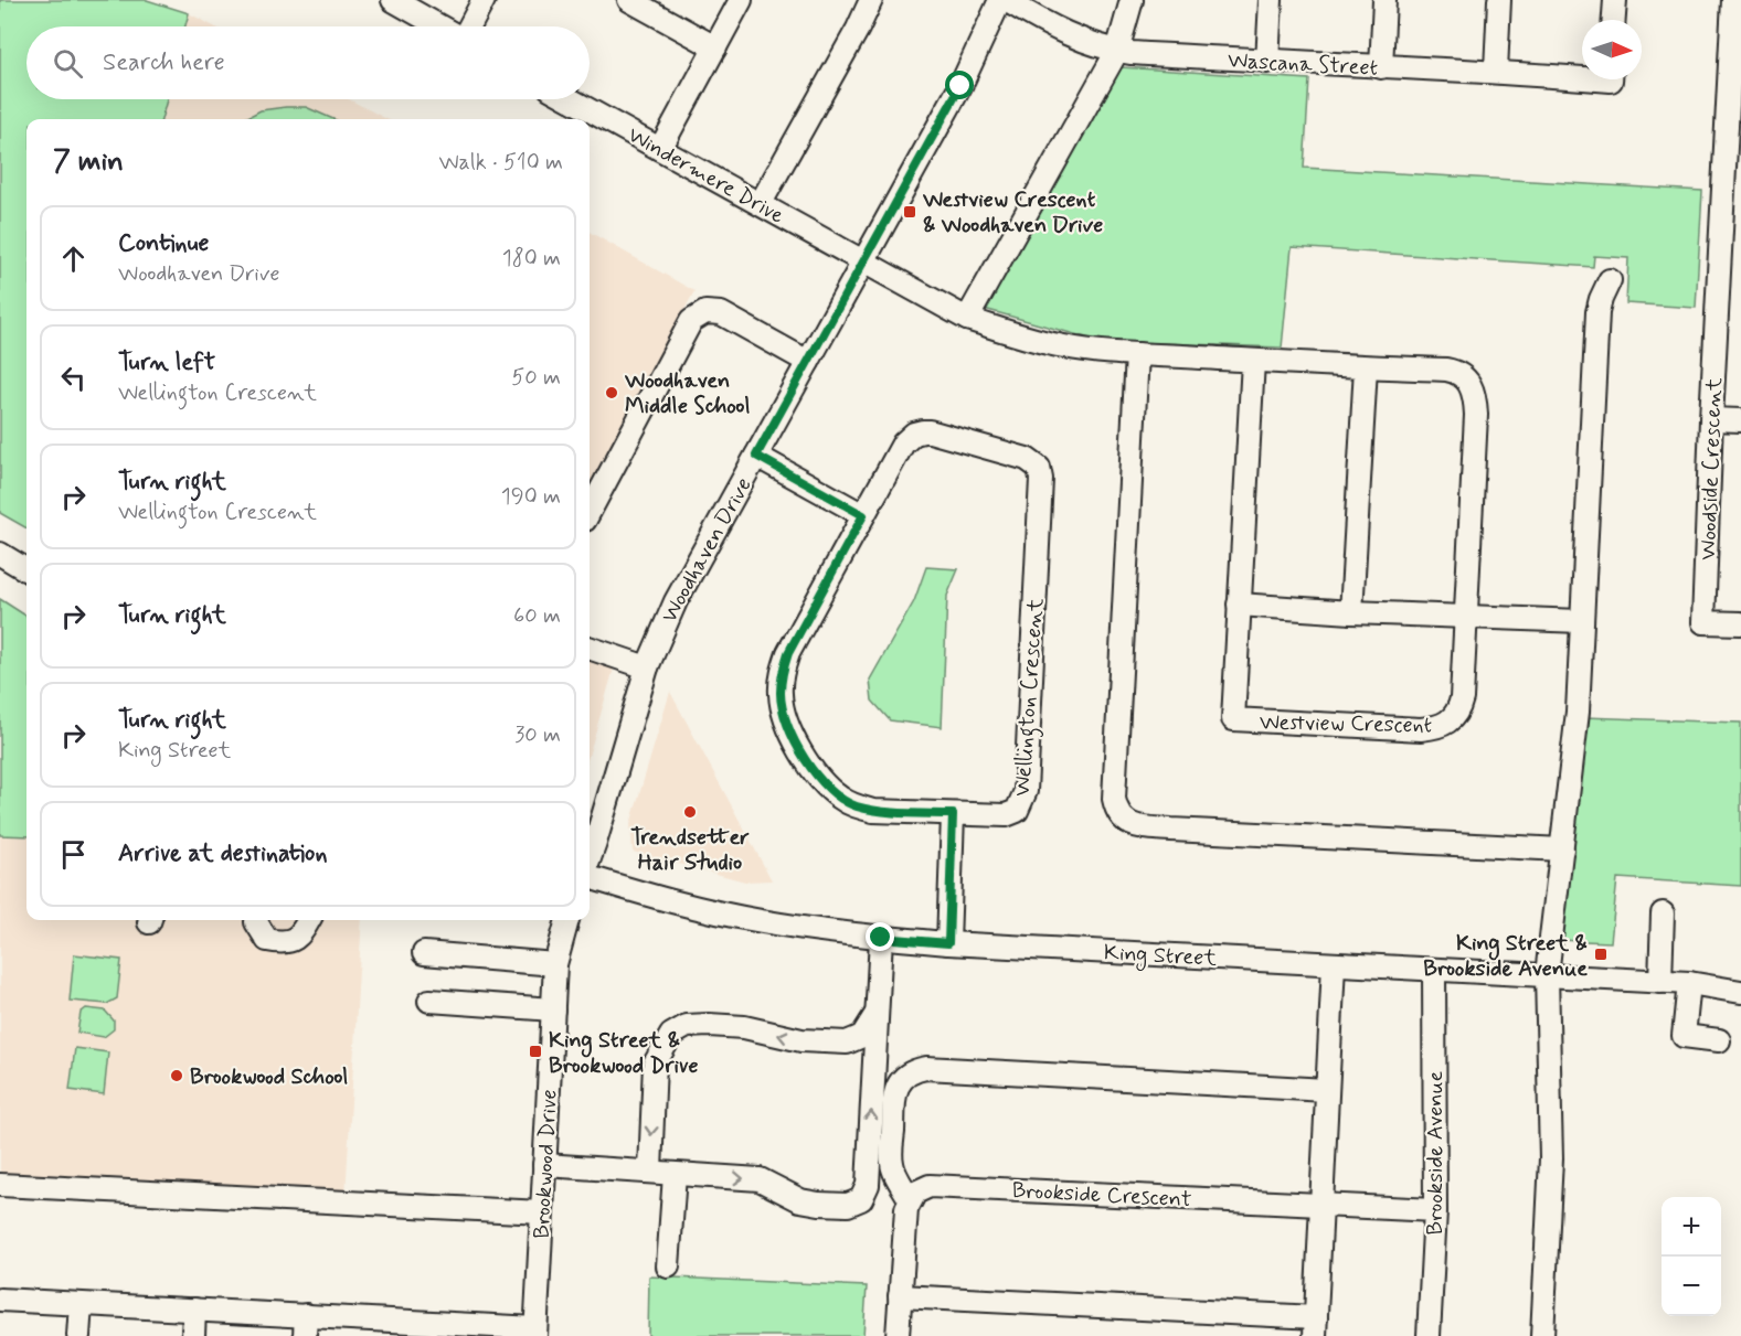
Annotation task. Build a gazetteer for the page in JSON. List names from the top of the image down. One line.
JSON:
{"streets":{"street":["Wascana Street","Windermere Drive","Woodside Crescent","Woodhaven Drive","Wellington Crescent","Westview Crescent","King Street","Brookside Avenue","Brookwood Drive","Brookside Crescent"]},"crossings":[["Windermere Drive","Woodhaven Drive"],["Windermere Drive","Westview Crescent"],["Woodhaven Drive","Westview Crescent"],["King Street","Brookside Avenue"],["Brookside Avenue","Brookside Crescent"]],"places":{"transit":["Westview Crescent & Woodhaven Drive","King Street & Brookside Avenue","King Street & Brookwood Drive"],"other":["Woodhaven Middle School","Trendsetter Hair Studio","Brookwood School"]},"north":"right","page":{"search":"Search here","heading":["7 min","Walk · 510 m"],"list":[["Continue","Woodhaven Drive","180 m"],["Turn left","Wellington Crescent","50 m"],["Turn right","Wellington Crescent","190 m"],["Turn right","60 m"],["Turn right","King Street","30 m"],"Arrive at destination"],"map_buttons":["+","−"]}}
